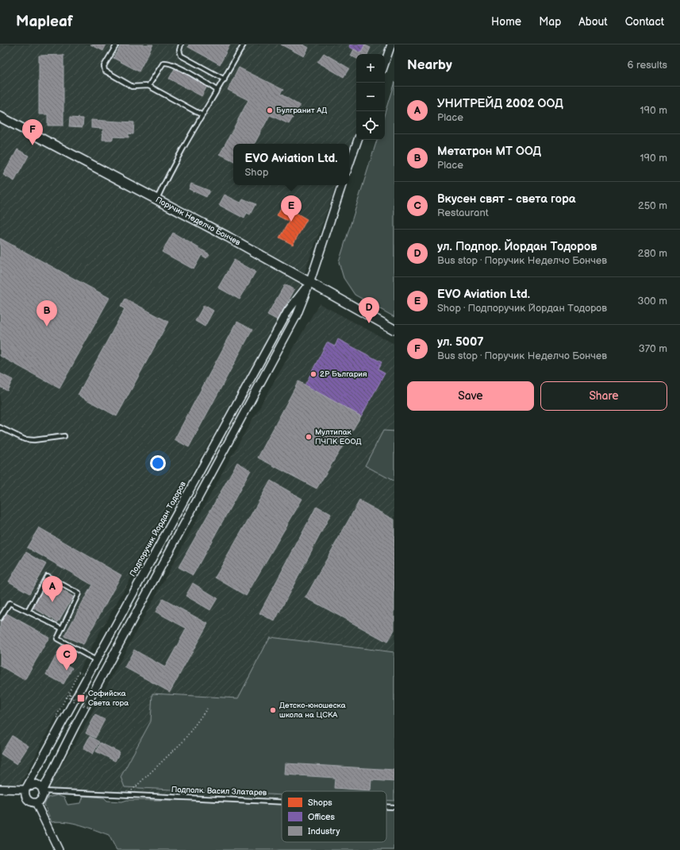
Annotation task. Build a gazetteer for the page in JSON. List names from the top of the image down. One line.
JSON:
{"streets":{"street":["Поручик Неделчо Бончев","Подпоручик Йордан Тодоров"],"lane":["Подполк. Васил Златарев"]},"crossings":[["Поручик Неделчо Бончев","Подпоручик Йордан Тодоров"],["Подпоручик Йордан Тодоров","Подполк. Васил Златарев"]],"places":{"other":["Булгранит АД","2Р България","Мултипак ПЧПК ЕООД","Детско-юношеска школа на ЦСКА"],"transit":["Софийска Света гора"]},"legend":["Shops","Offices","Industry"],"page":{"header":"Mapleaf","nav":["Home","Map","About","Contact"],"heading":["Nearby","6 results"],"map_buttons":["+","−"],"list":[{"mark":"A","name":"УНИТРЕЙД 2002 ООД","note":"Place","value":"190 m"},{"mark":"B","name":"Метатрон МТ ООД","note":"Place","value":"190 m"},{"mark":"C","name":"Вкусен свят - света гора","note":"Restaurant","value":"250 m"},{"mark":"D","name":"ул. Подпор. Йордан Тодоров","note":"Bus stop · Поручик Неделчо Бончев","value":"280 m"},{"mark":"E","name":"EVO Aviation Ltd.","note":"Shop · Подпоручик Йордан Тодоров","value":"300 m"},{"mark":"F","name":"ул. 5007","note":"Bus stop · Поручик Неделчо Бончев","value":"370 m"}],"pins":["F","E","D","B","A","C"],"popup":["EVO Aviation Ltd.","Shop"],"buttons":["Save","Share"]}}
